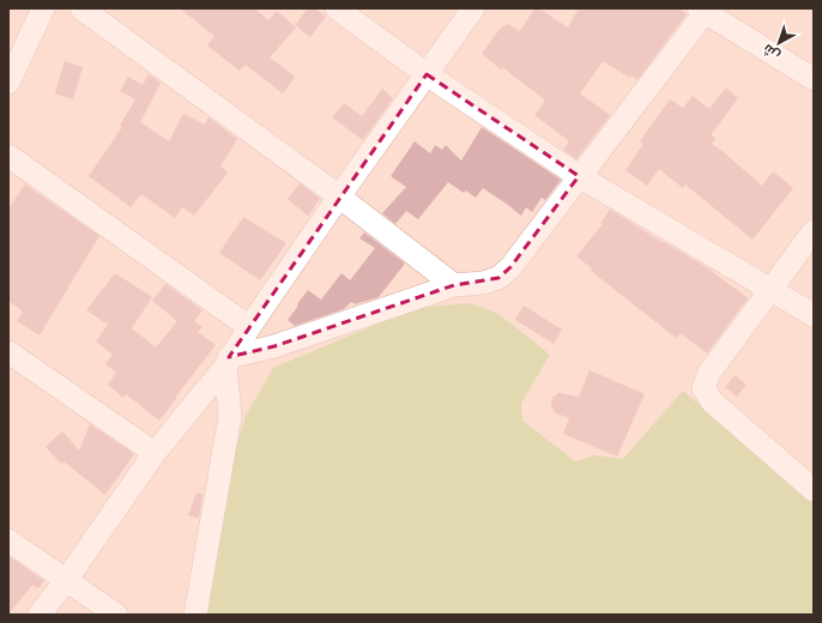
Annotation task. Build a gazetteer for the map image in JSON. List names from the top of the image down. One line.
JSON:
{"north":"bottom left"}
